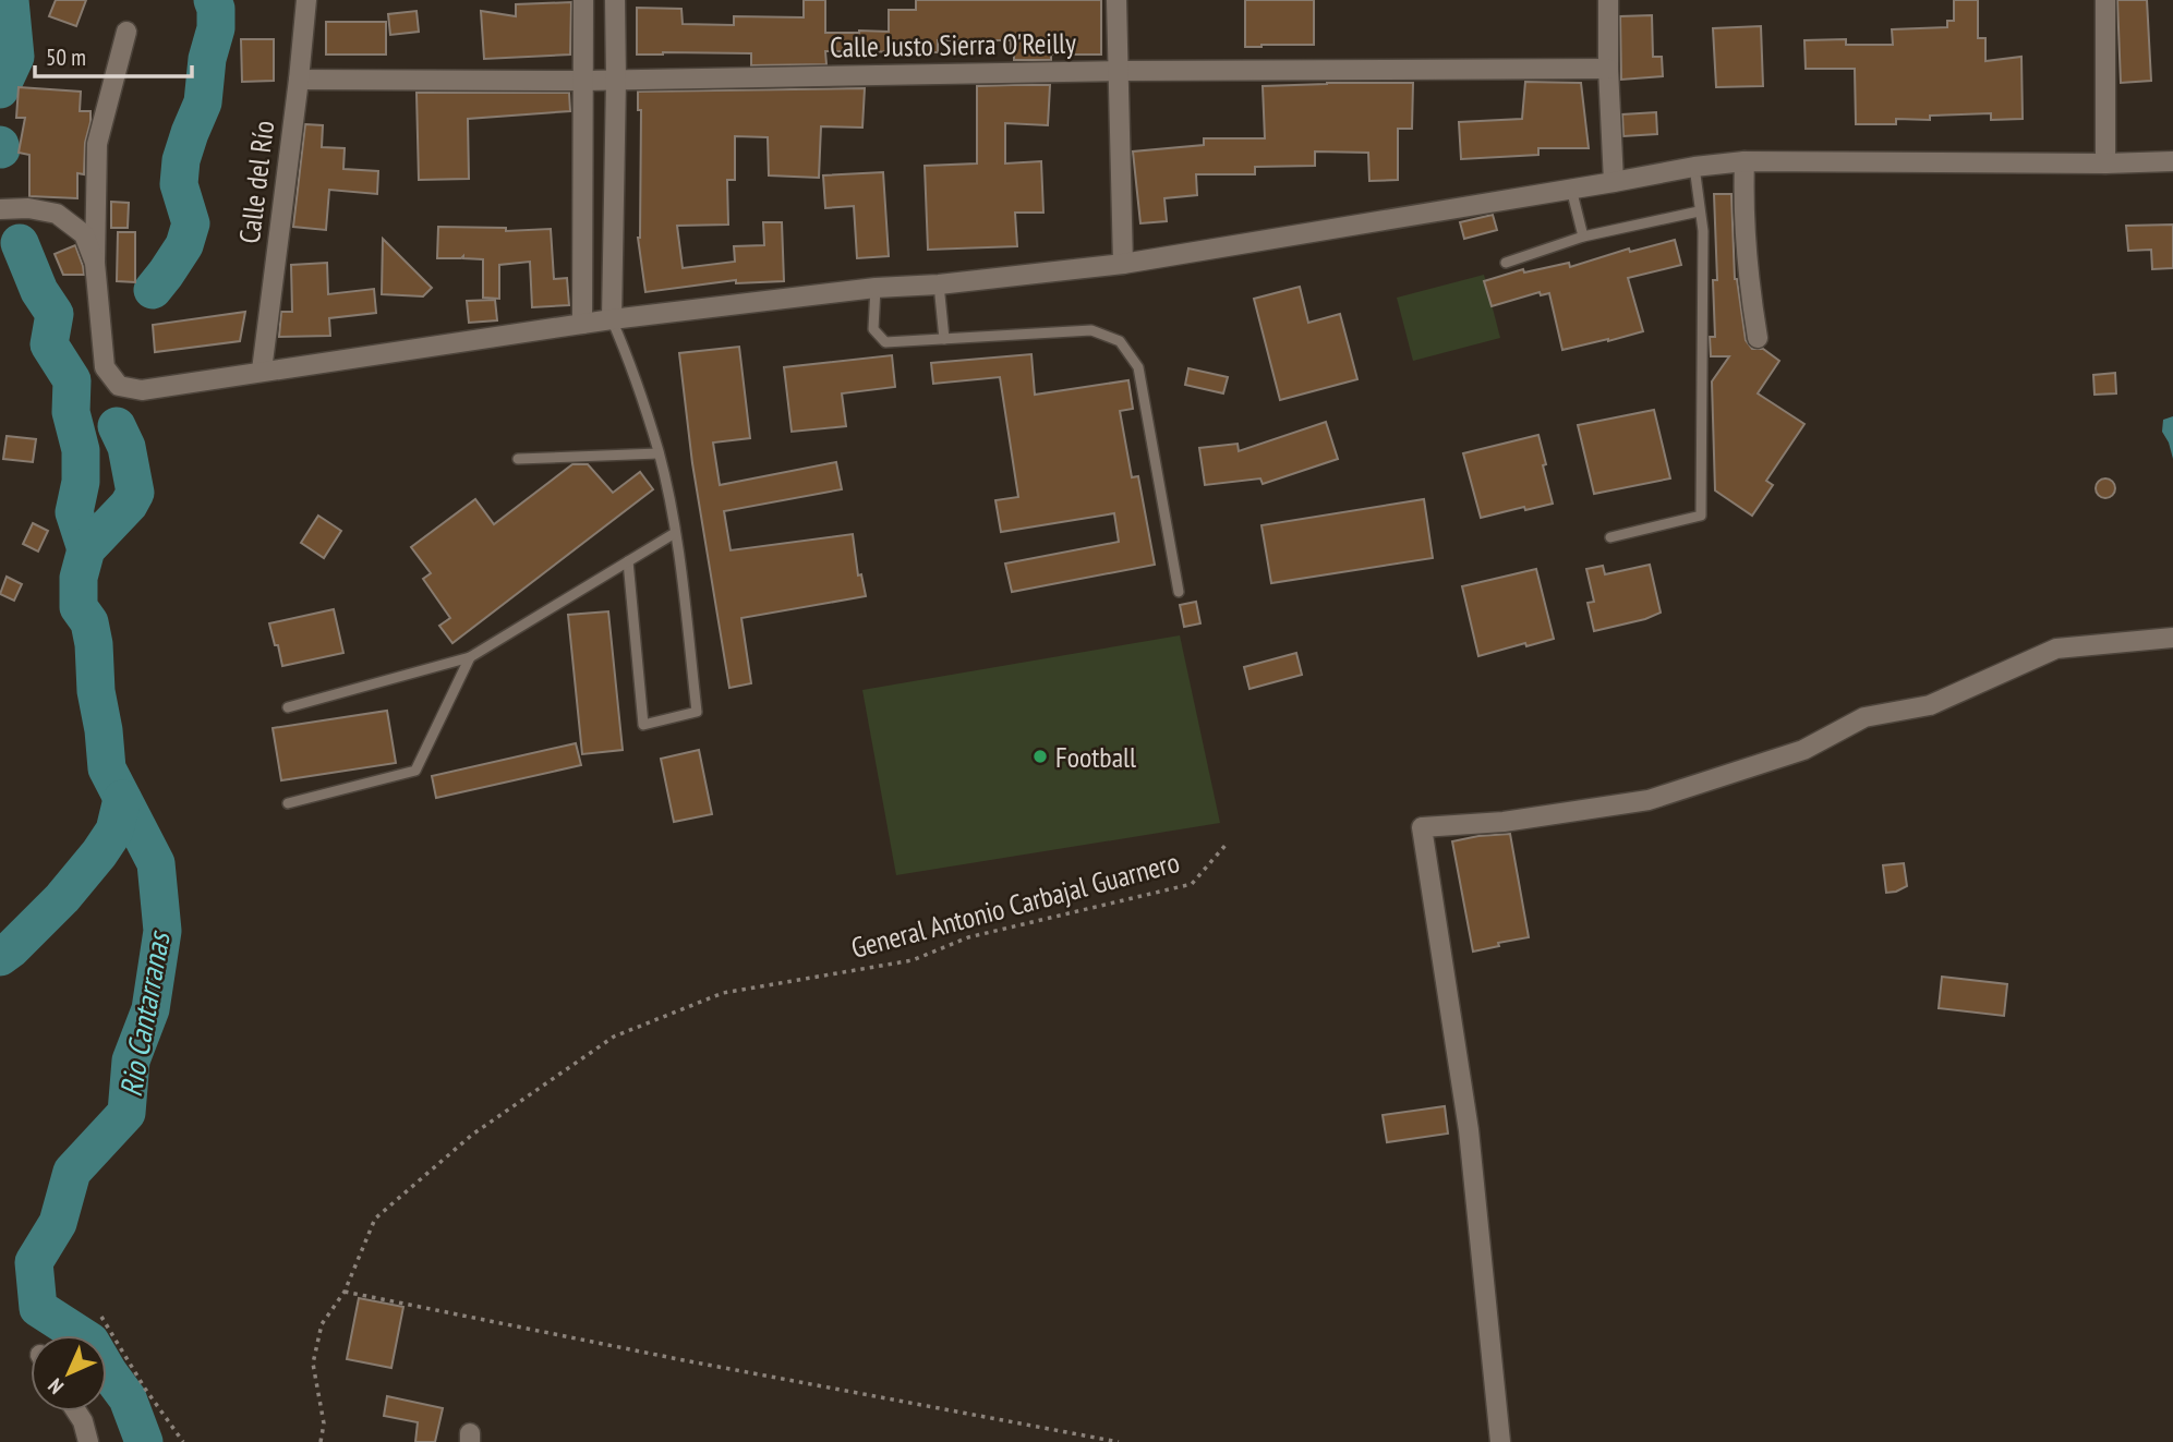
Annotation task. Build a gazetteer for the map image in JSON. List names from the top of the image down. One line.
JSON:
{"streets":{"street":["Calle Justo Sierra O'Reilly","Calle del Río"],"path":["General Antonio Carbajal Guarnero"]},"crossings":[["Calle Justo Sierra O'Reilly","Calle del Río"]],"water":["Rio Cantarranas"],"places":["Football"],"scale_bar":"50 m","north":"bottom left"}
